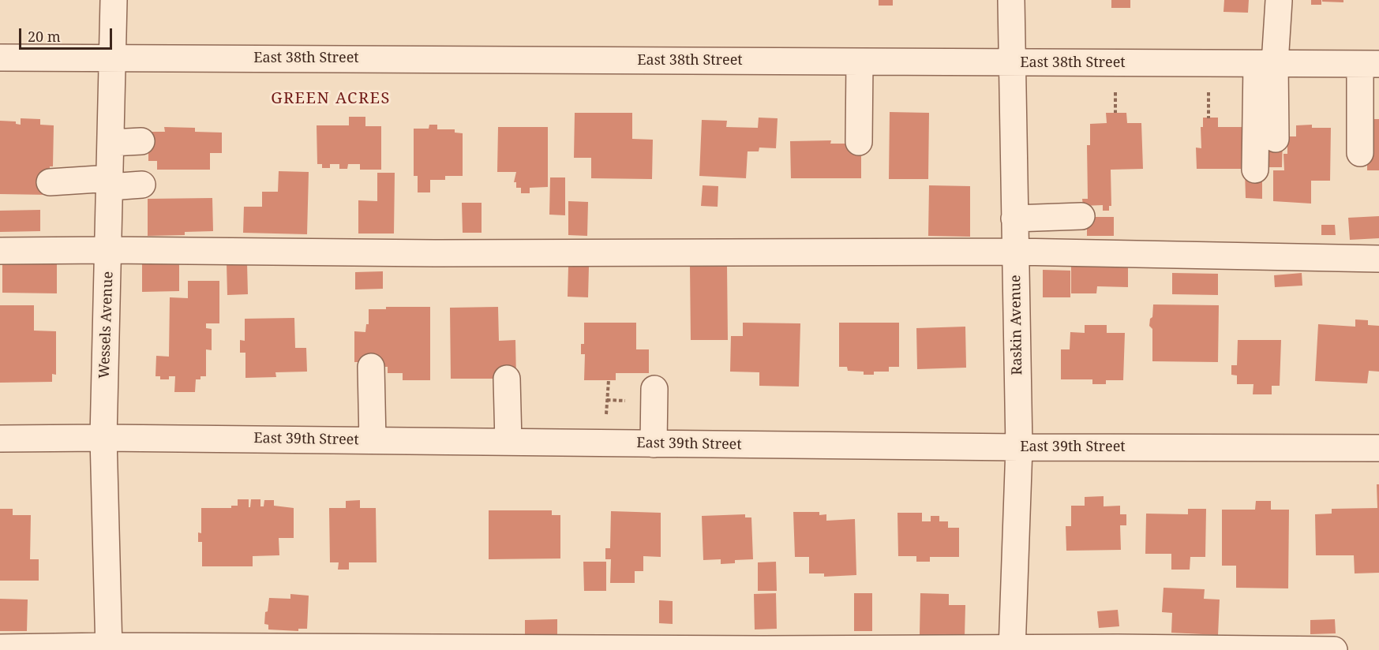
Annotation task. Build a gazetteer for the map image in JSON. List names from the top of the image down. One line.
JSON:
{"streets":{"street":["East 38th Street","Wessels Avenue","Raskin Avenue","East 39th Street"]},"crossings":[["East 38th Street","Wessels Avenue"],["East 38th Street","Raskin Avenue"],["Wessels Avenue","East 39th Street"],["Raskin Avenue","East 39th Street"]],"districts":["GREEN ACRES"],"scale_bar":"20 m"}
